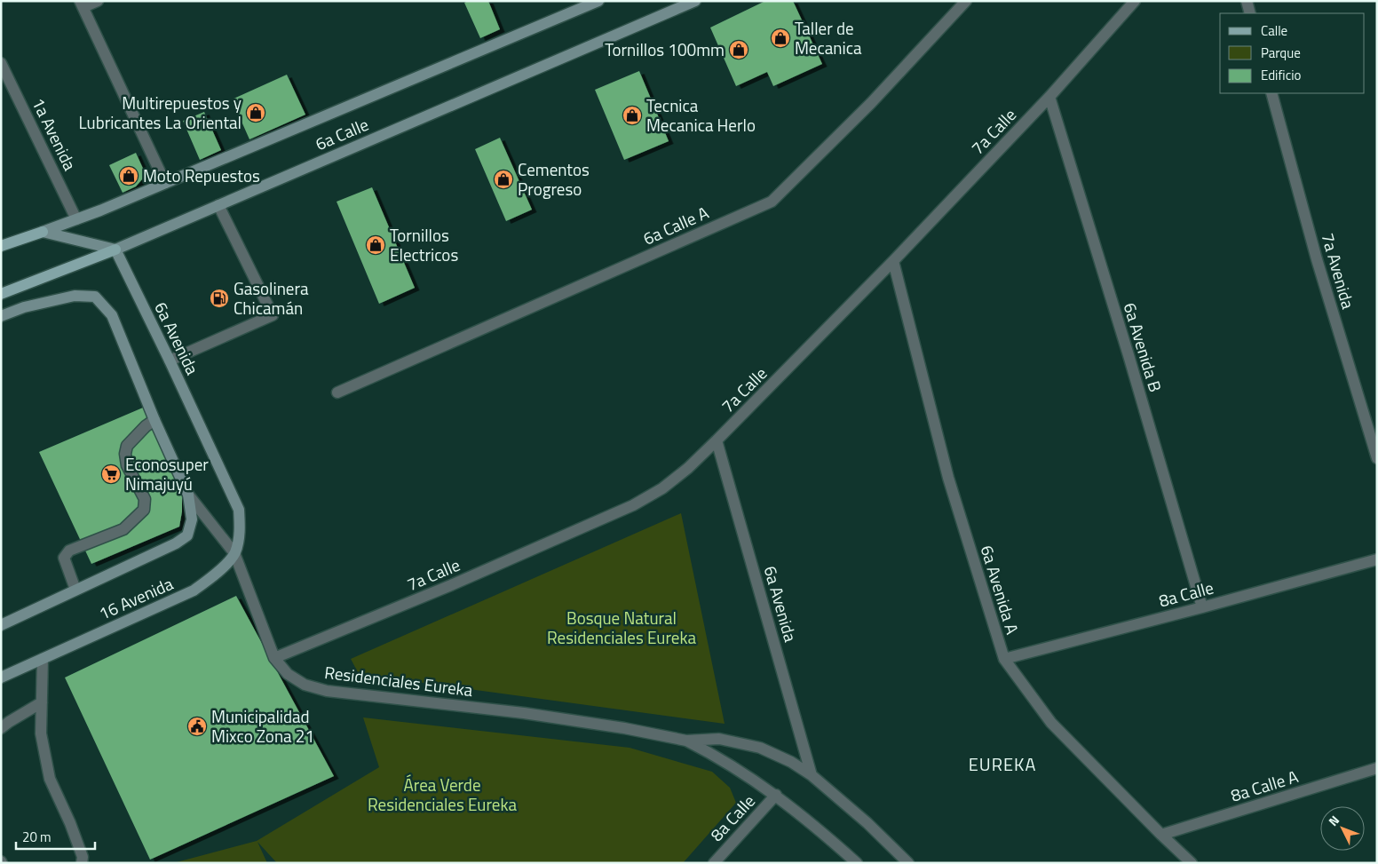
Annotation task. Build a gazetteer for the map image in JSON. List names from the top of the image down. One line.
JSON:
{"streets":{"main road":["6a Calle","6a Avenida","16 Avenida"],"street":["7a Calle","1a Avenida","6a Calle A","7a Avenida","6a Avenida B","6a Avenida A","8a Calle","Residenciales Eureka","8a Calle A"]},"crossings":[["7a Calle","6a Avenida"],["7a Calle","6a Avenida B"],["7a Calle","6a Avenida A"],["7a Calle","Residenciales Eureka"],["1a Avenida","6a Calle"],["6a Calle","6a Avenida"],["6a Avenida","16 Avenida"],["6a Avenida B","8a Calle"],["6a Avenida A","8a Calle"],["6a Avenida A","8a Calle A"],["16 Avenida","Residenciales Eureka"]],"districts":["EUREKA"],"parks":["Bosque Natural Residenciales Eureka","Área Verde Residenciales Eureka"],"places":{"shop":["Taller de Mecanica","Tornillos 100mm","Multirepuestos y Lubricantes La Oriental","Tecnica Mecanica Herlo","Moto Repuestos","Cementos Progreso","Tornillos Electricos"],"fuel station":["Gasolinera Chicamán"],"supermarket":["Econosuper Nimajuyú"],"public building":["Municipalidad Mixco Zona 21"]},"legend":["Calle","Parque","Edificio"],"scale_bar":"20 m","north":"top left"}
